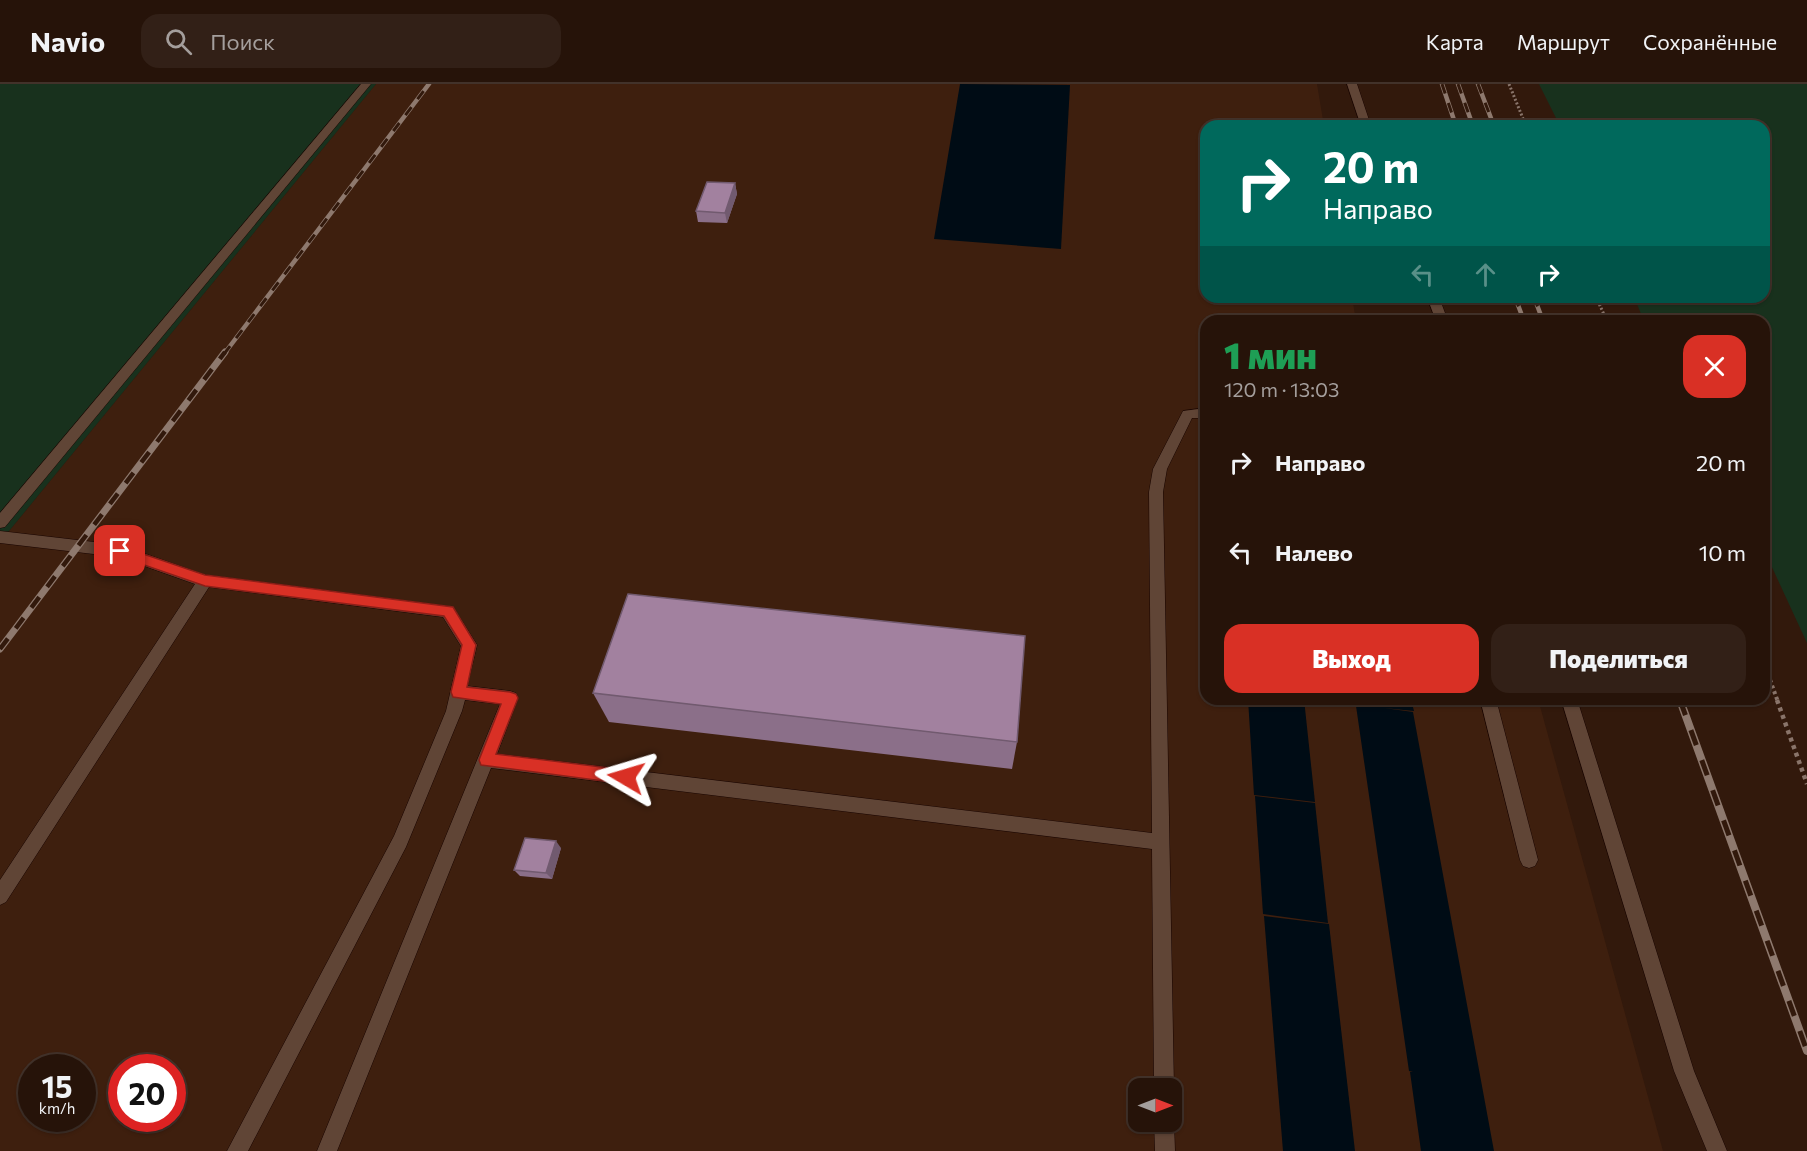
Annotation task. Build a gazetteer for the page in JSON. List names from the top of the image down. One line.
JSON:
{"north":"right","page":{"header":"Navio","search":"Поиск","nav":["Карта","Маршрут","Сохранённые"],"turn":["20 m","Направо"],"heading":["1 мин","120 m · 13:03"],"list":[{"name":"Направо","value":"20 m"},{"name":"Налево","value":"10 m"}],"buttons":["Выход","Поделиться"],"speed":"15 km/h","limit":"20"}}
